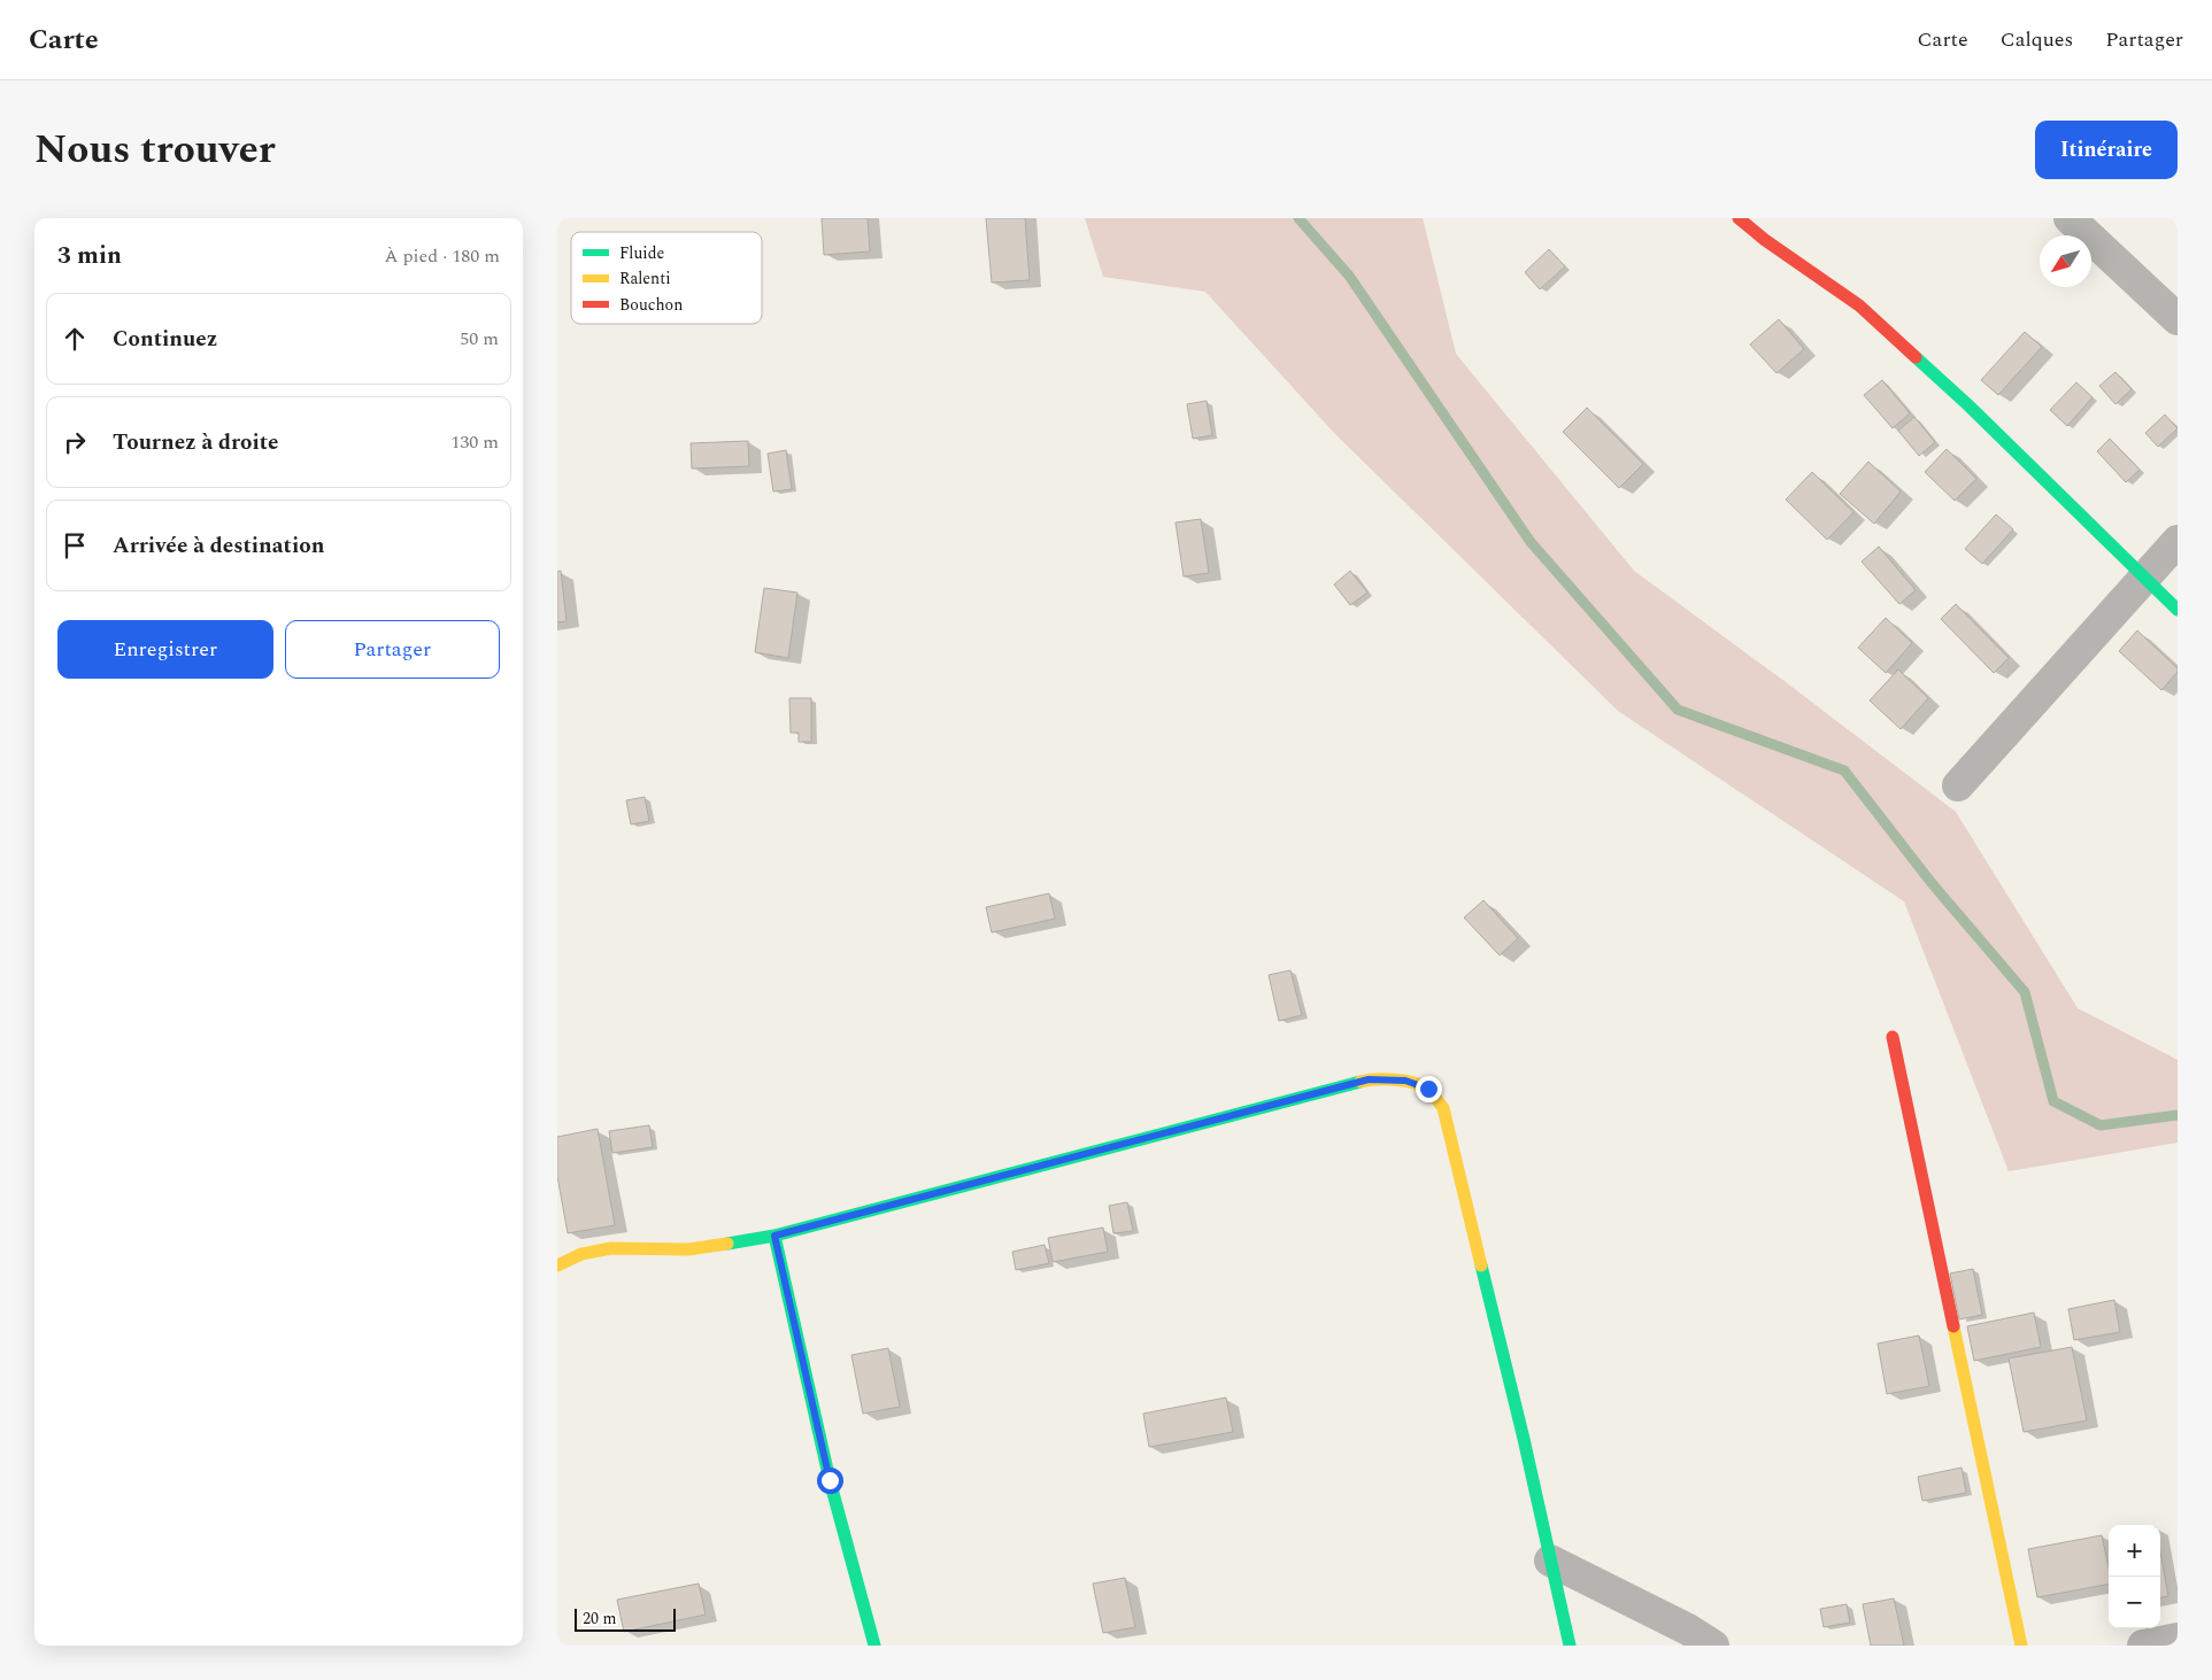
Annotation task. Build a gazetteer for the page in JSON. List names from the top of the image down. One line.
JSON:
{"legend":["Fluide","Ralenti","Bouchon"],"scale_bar":"20 m","north":"bottom left","page":{"header":"Carte","nav":["Carte","Calques","Partager"],"title":"Nous trouver","buttons":["Itinéraire",["Enregistrer","Partager"]],"heading":["3 min","À pied · 180 m"],"list":[["Continuez","50 m"],["Tournez à droite","130 m"],"Arrivée à destination"],"map_buttons":["+","−"],"scale":"20 m"}}
